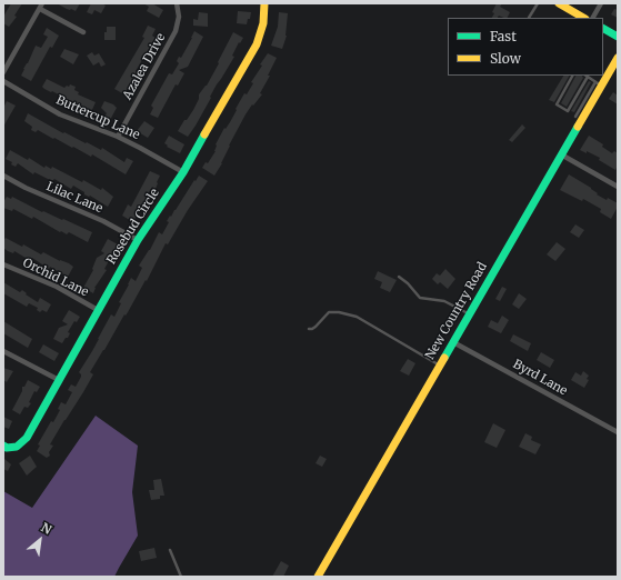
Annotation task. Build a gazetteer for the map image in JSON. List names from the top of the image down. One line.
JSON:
{"streets":{"street":["Azalea Drive","Buttercup Lane","Lilac Lane","Rosebud Circle","Orchid Lane","New Country Road","Byrd Lane"]},"crossings":[["Azalea Drive","Buttercup Lane"],["Buttercup Lane","Rosebud Circle"],["Lilac Lane","Rosebud Circle"],["Rosebud Circle","Orchid Lane"],["New Country Road","Byrd Lane"]],"legend":["Fast","Slow"],"north":"top right"}
